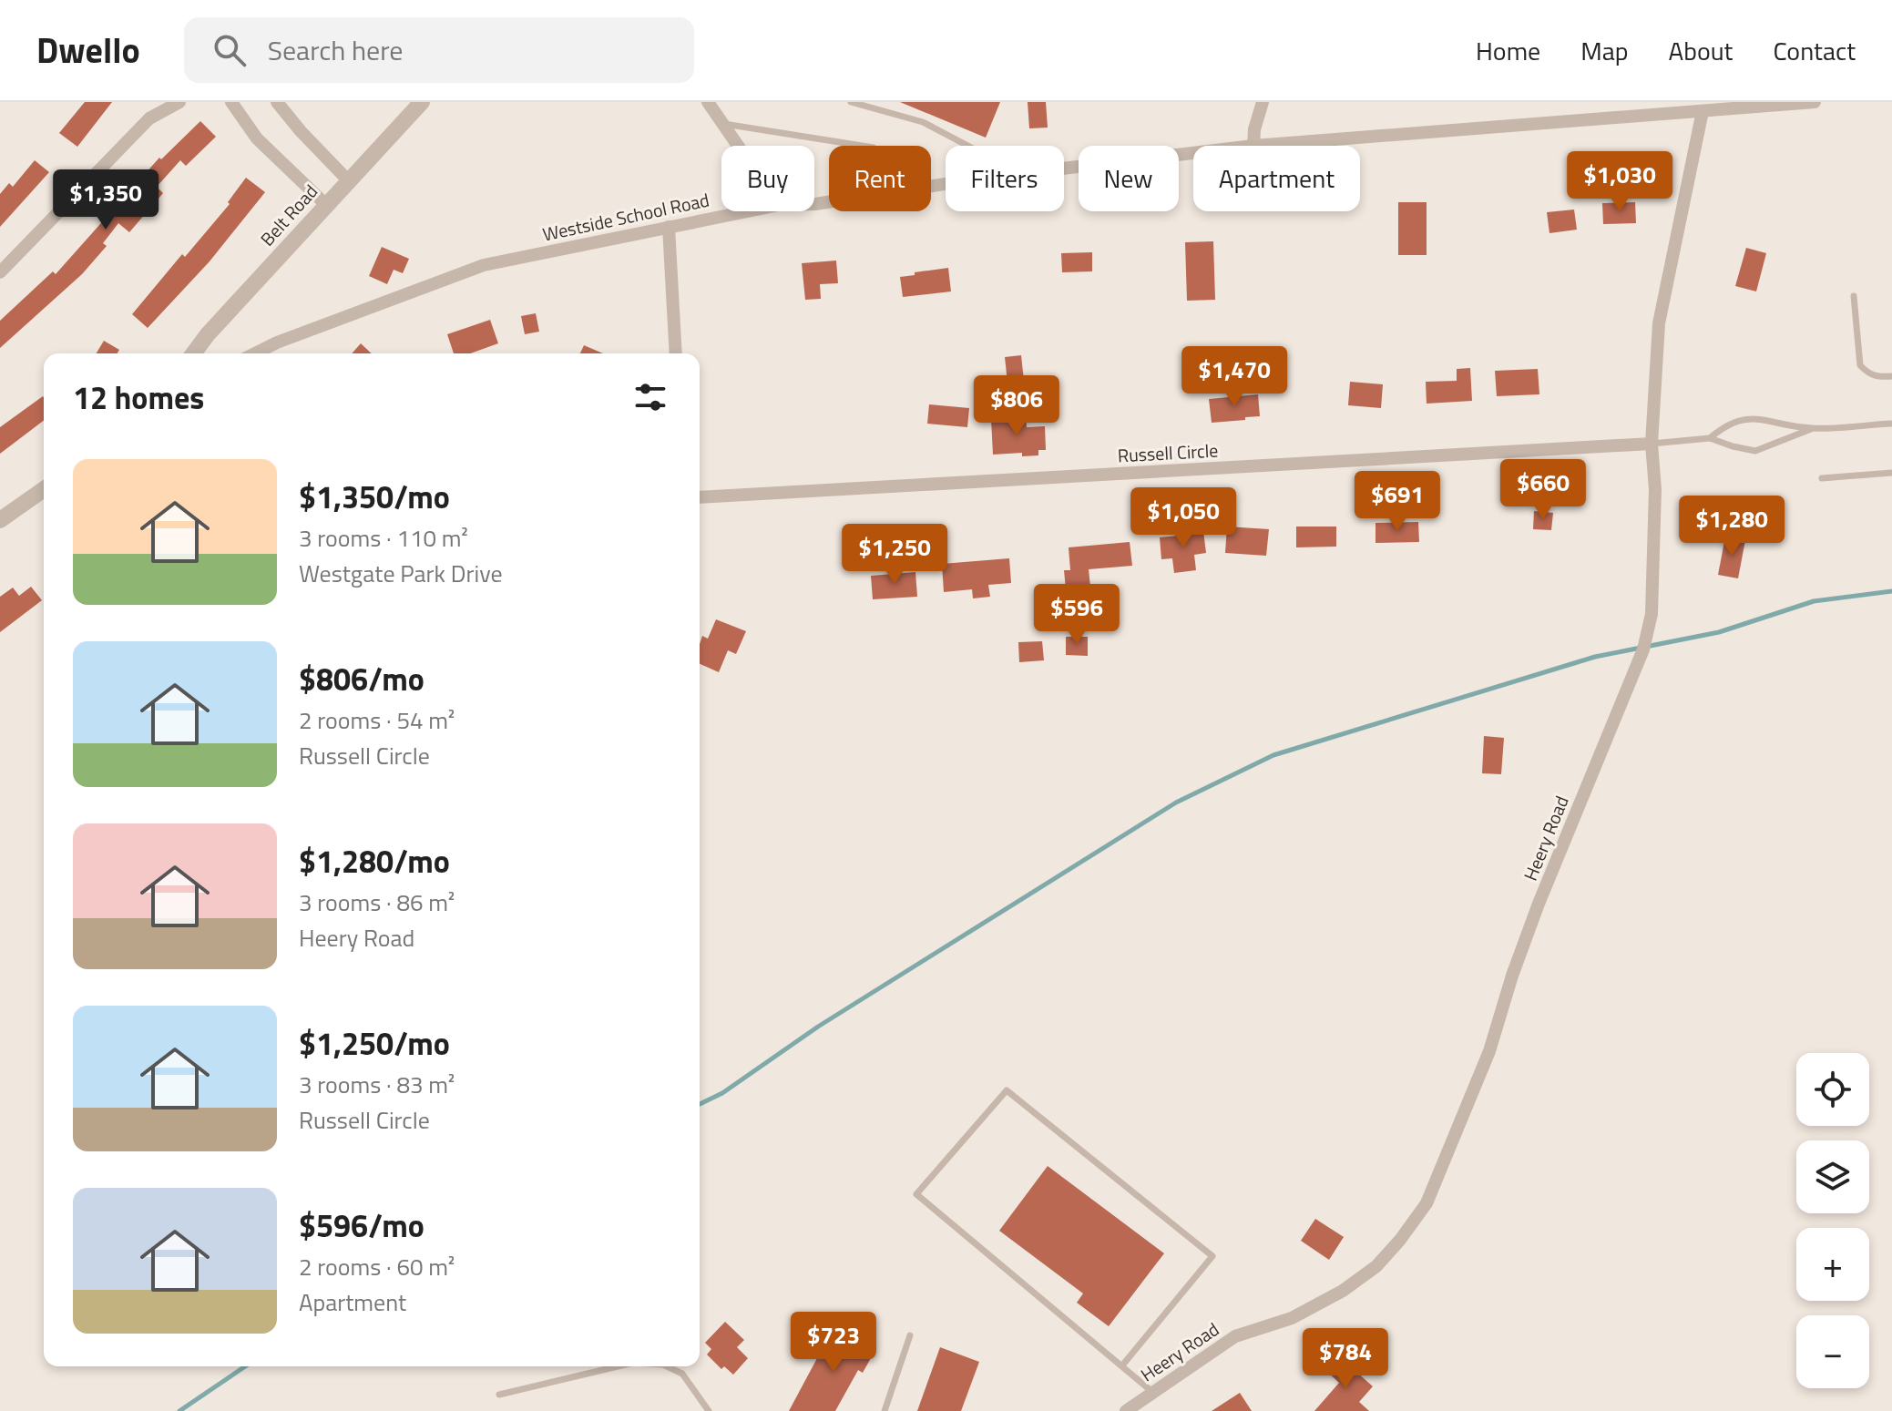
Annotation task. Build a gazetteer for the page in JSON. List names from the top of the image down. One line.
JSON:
{"streets":{"street":["Belt Road","Westside School Road","Russell Circle","Heery Road"]},"crossings":[["Westside School Road","Heery Road"],["Russell Circle","Heery Road"]],"page":{"header":"Dwello","search":"Search here","nav":["Home","Map","About","Contact"],"chip":["Buy","Rent","Filters","New","Apartment"],"price":["$1,030","$1,350","$1,470","$806","$660","$691","$1,050","$1,280","$1,250","$596","$723","$784"],"heading":"12 homes","list":[{"name":"$1,350/mo","note":"3 rooms · 110 m² · Westgate Park Drive"},{"name":"$806/mo","note":"2 rooms · 54 m² · Russell Circle"},{"name":"$1,280/mo","note":"3 rooms · 86 m² · Heery Road"},{"name":"$1,250/mo","note":"3 rooms · 83 m² · Russell Circle"},{"name":"$596/mo","note":"2 rooms · 60 m² · Apartment"}],"map_buttons":["+","−"]}}
